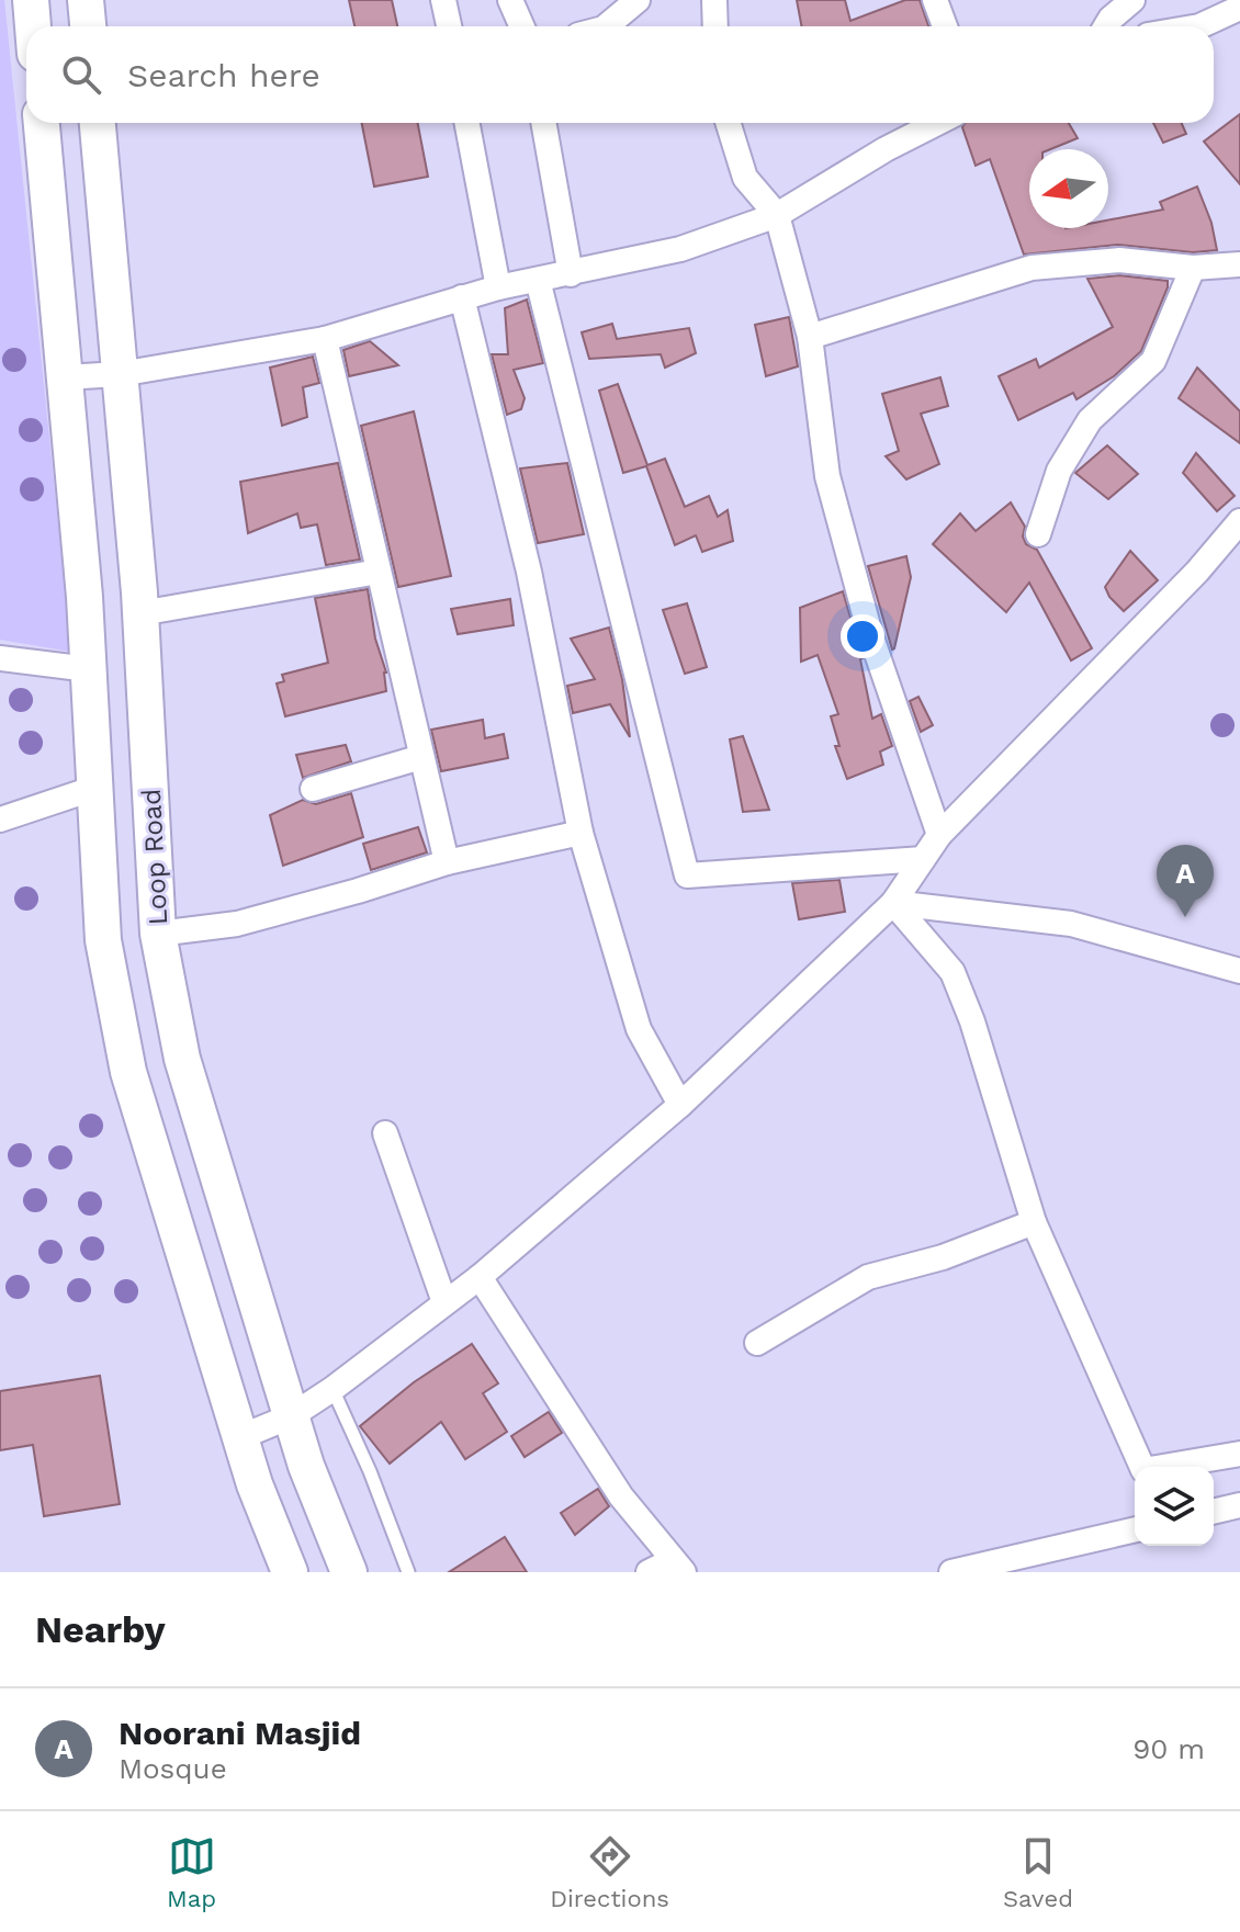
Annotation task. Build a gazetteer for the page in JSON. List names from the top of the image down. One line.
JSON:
{"streets":{"main road":["Loop Road"]},"north":"left","page":{"search":"Search here","pins":"A","heading":"Nearby","list":[{"mark":"A","name":"Noorani Masjid","note":"Mosque","value":"90 m"}],"nav":["Map","Directions","Saved"]}}
